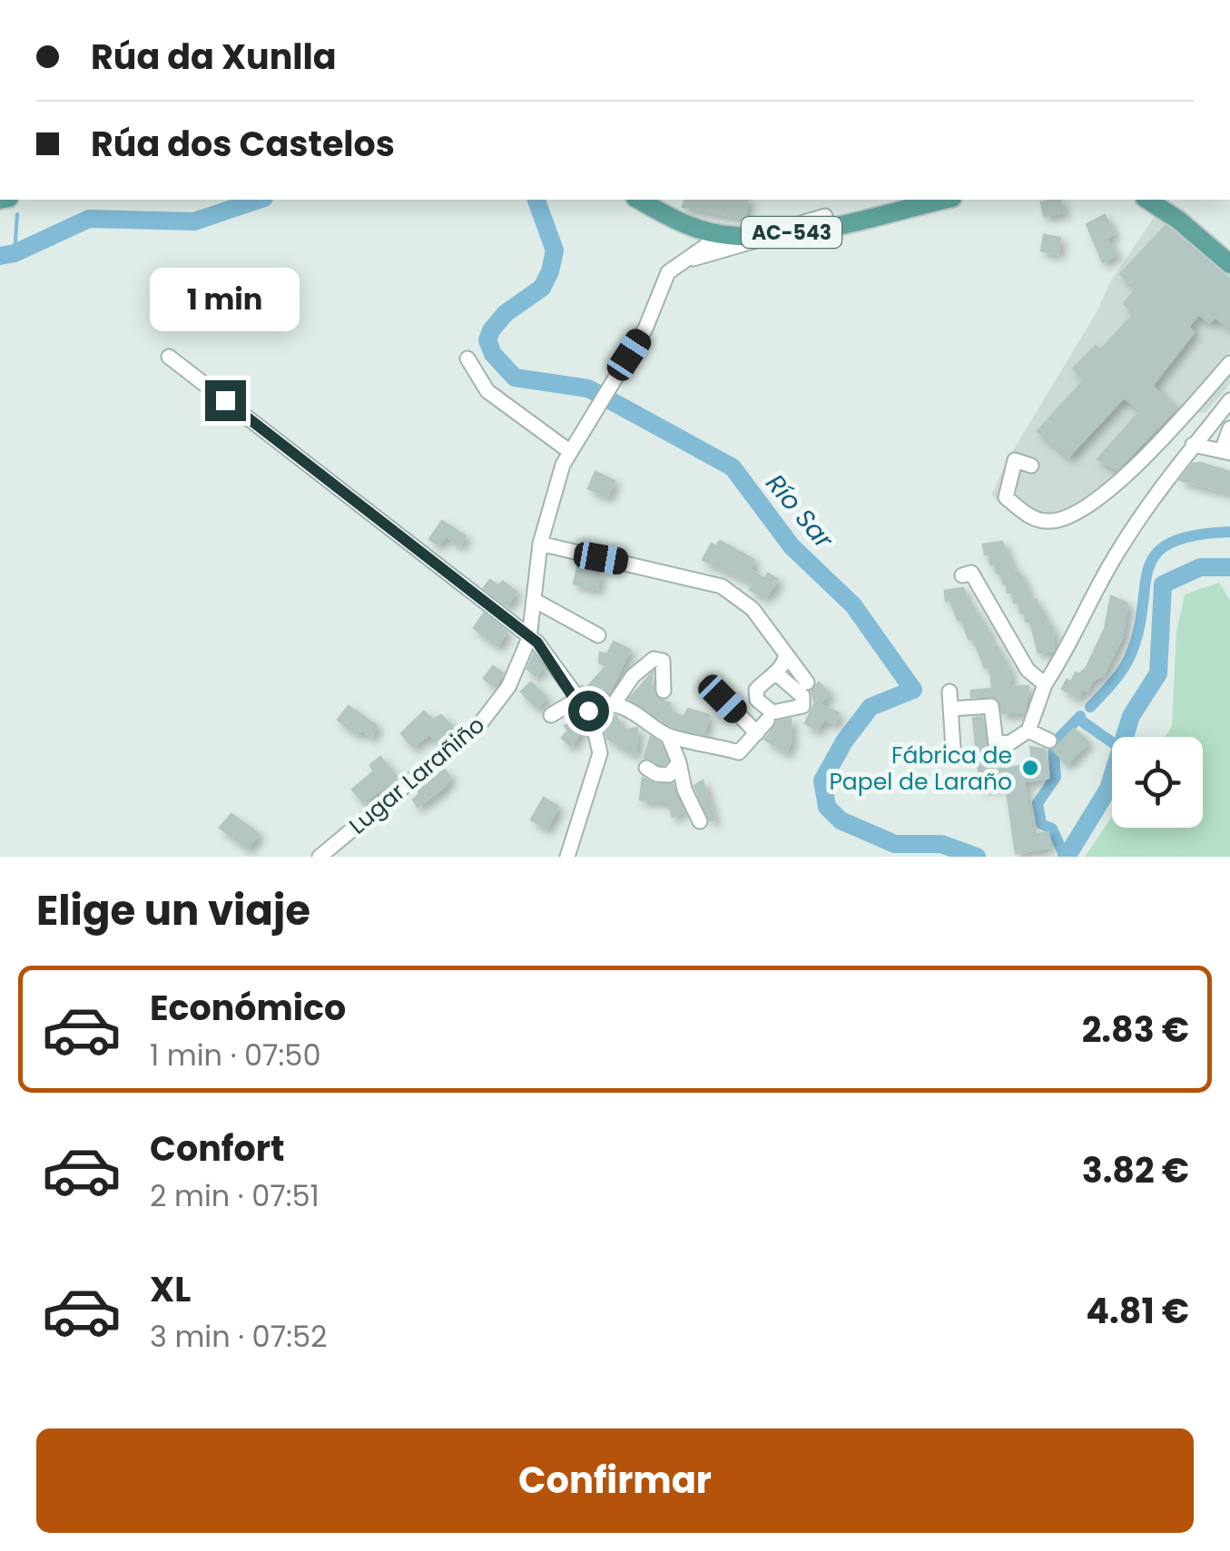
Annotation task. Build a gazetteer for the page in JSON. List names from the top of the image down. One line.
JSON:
{"streets":{"main road":["AC-543"],"street":["Lugar Larañiño"]},"crossings":[["AC-543","Lugar Larañiño"]],"water":["Río Sar"],"places":["Fábrica de Papel de Laraño"],"page":{"banner":["Rúa da Xunlla","Rúa dos Castelos"],"bubble":"1 min","heading":"Elige un viaje","list":[{"name":"Económico","note":"1 min · 07:50","value":"2.83 €"},{"name":"Confort","note":"2 min · 07:51","value":"3.82 €"},{"name":"XL","note":"3 min · 07:52","value":"4.81 €"}],"buttons":"Confirmar"}}
